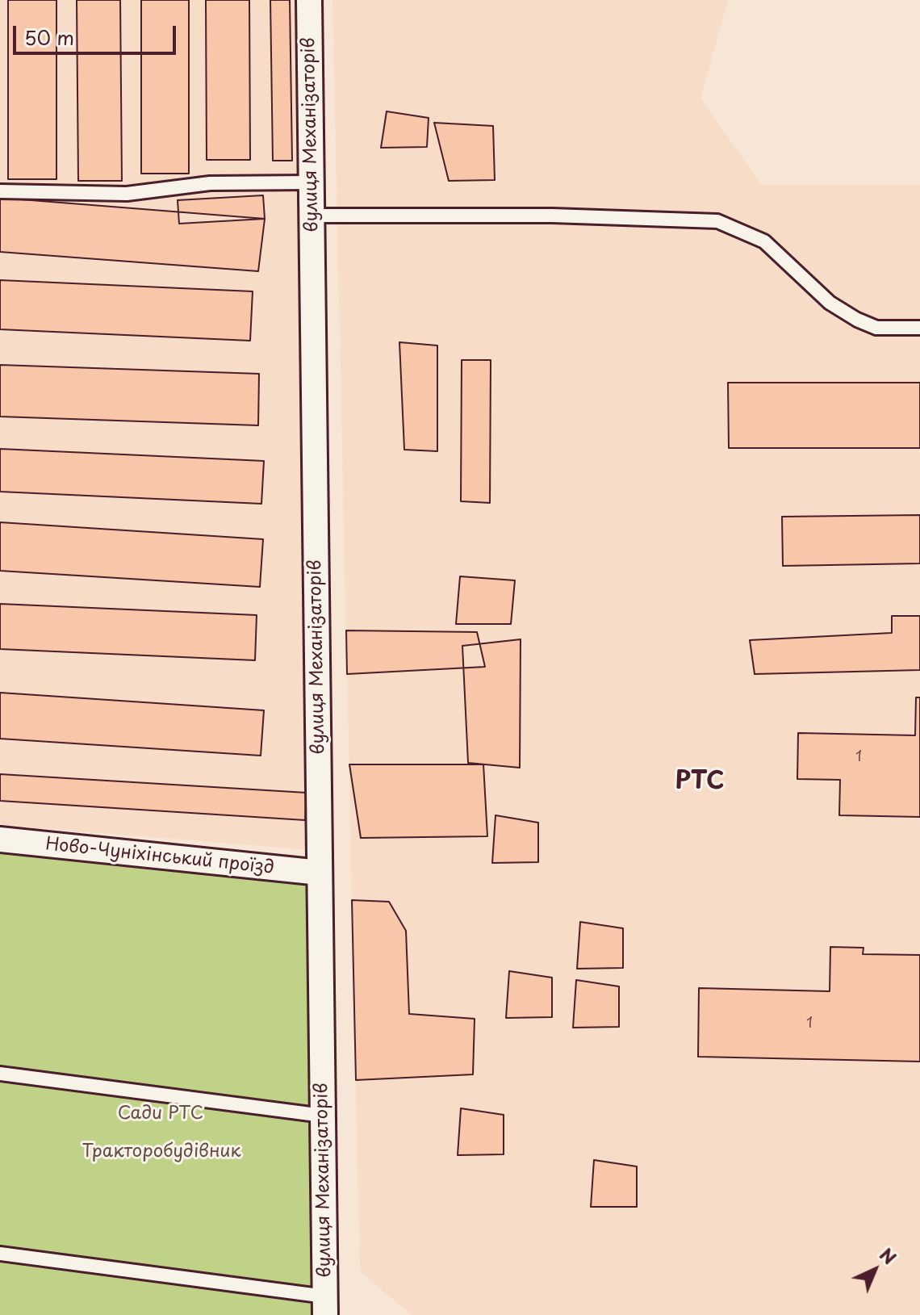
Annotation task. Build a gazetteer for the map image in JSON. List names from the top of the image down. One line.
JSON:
{"streets":{"street":["вулиця Механізаторів","Ново-Чуніхінський проїзд"]},"crossings":[["вулиця Механізаторів","Ново-Чуніхінський проїзд"]],"districts":["РТС"],"parks":["Сади РТС","Тракторобудівник"],"house_numbers":["1","1"],"scale_bar":"50 m","north":"top right"}
